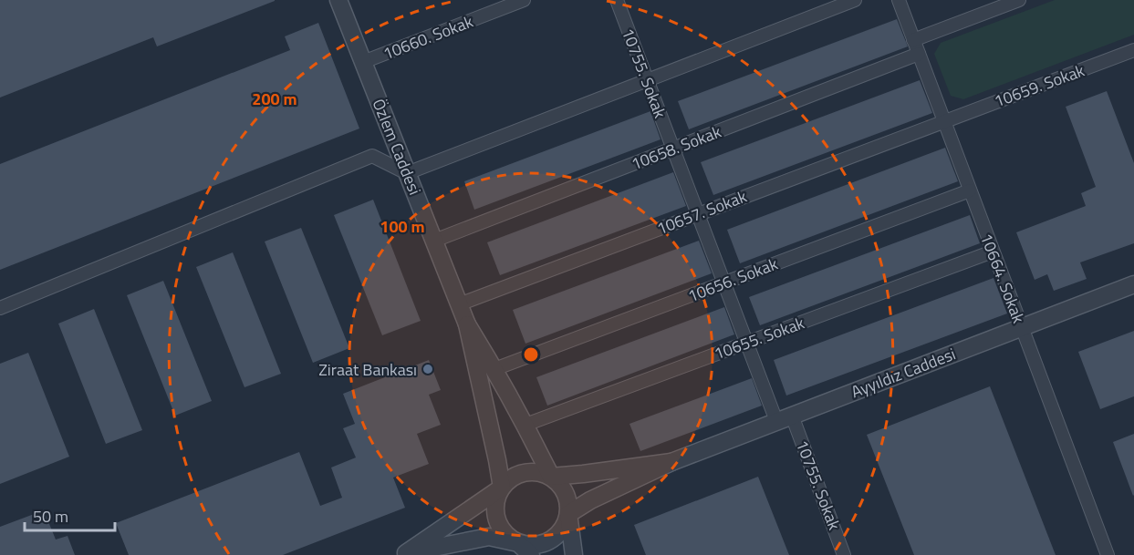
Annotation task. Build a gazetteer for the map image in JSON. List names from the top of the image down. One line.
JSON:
{"streets":{"street":["10660. Sokak","10755. Sokak","10659. Sokak","Özlem Caddesi","10658. Sokak","10657. Sokak","10664. Sokak","10656. Sokak","10655. Sokak","Ayyıldız Caddesi"]},"crossings":[["10660. Sokak","Özlem Caddesi"],["10755. Sokak","10658. Sokak"],["10755. Sokak","10657. Sokak"],["10755. Sokak","10656. Sokak"],["10755. Sokak","10655. Sokak"],["10755. Sokak","Ayyıldız Caddesi"],["10659. Sokak","10657. Sokak"],["10659. Sokak","10664. Sokak"],["Özlem Caddesi","10658. Sokak"],["Özlem Caddesi","10657. Sokak"],["Özlem Caddesi","10656. Sokak"],["Özlem Caddesi","10655. Sokak"],["Özlem Caddesi","Ayyıldız Caddesi"],["10658. Sokak","10664. Sokak"],["10657. Sokak","10664. Sokak"],["10664. Sokak","10656. Sokak"],["10664. Sokak","10655. Sokak"],["10664. Sokak","Ayyıldız Caddesi"]],"places":["Ziraat Bankası"],"scale_bar":"50 m","rings":["200 m","100 m"]}
